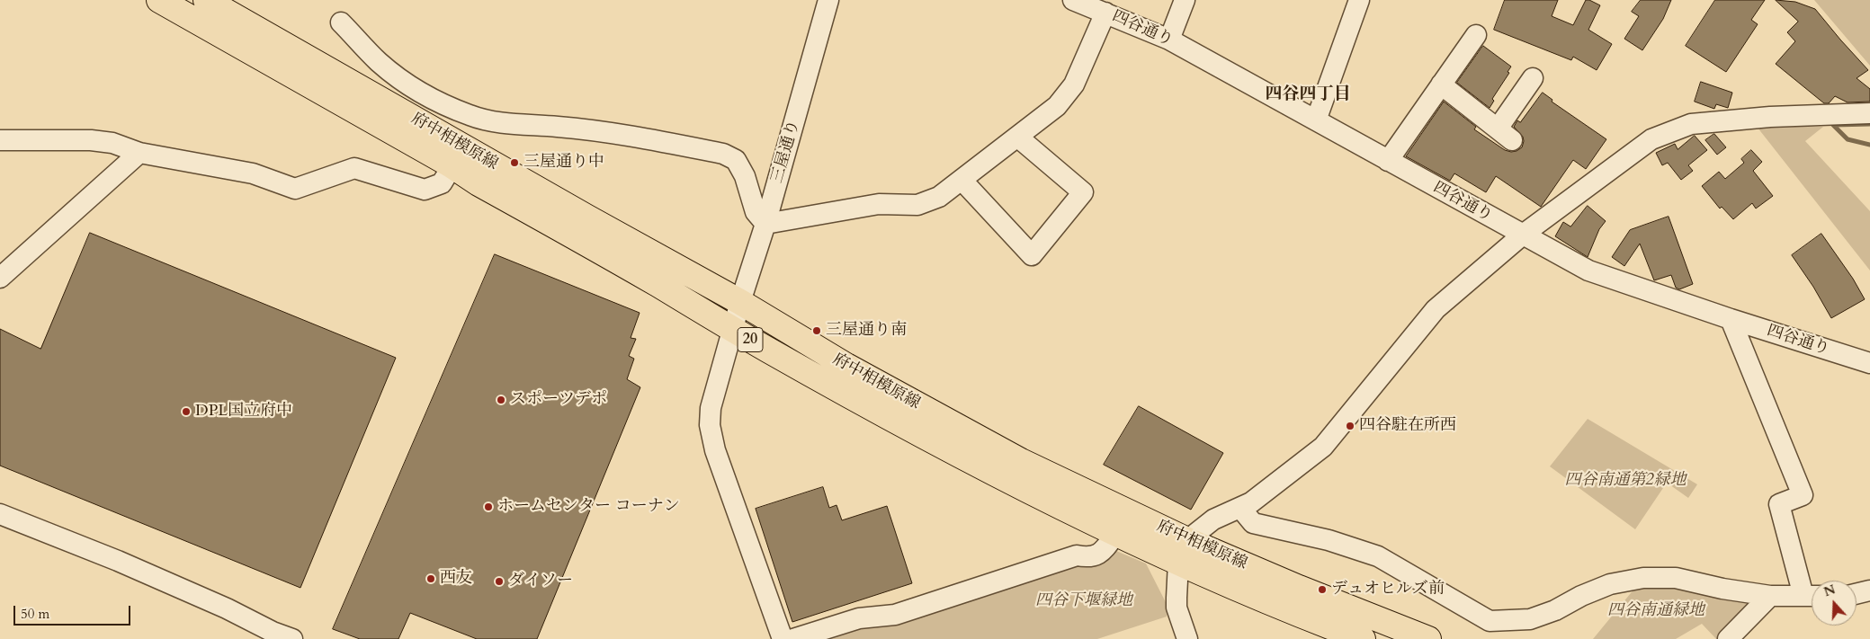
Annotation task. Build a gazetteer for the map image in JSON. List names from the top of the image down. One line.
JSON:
{"streets":{"main road":["府中相模原線","20"],"street":["四谷通り","三屋通り"]},"crossings":[["府中相模原線","三屋通り"]],"districts":["四谷四丁目"],"parks":["四谷南通第2緑地","四谷下堰緑地","四谷南通緑地"],"places":["三屋通り中","三屋通り南","スポーツデポ","DPL国立府中","四谷駐在所西","ホームセンター コーナン","西友","ダイソー","デュオヒルズ前"],"scale_bar":"50 m","north":"top"}
